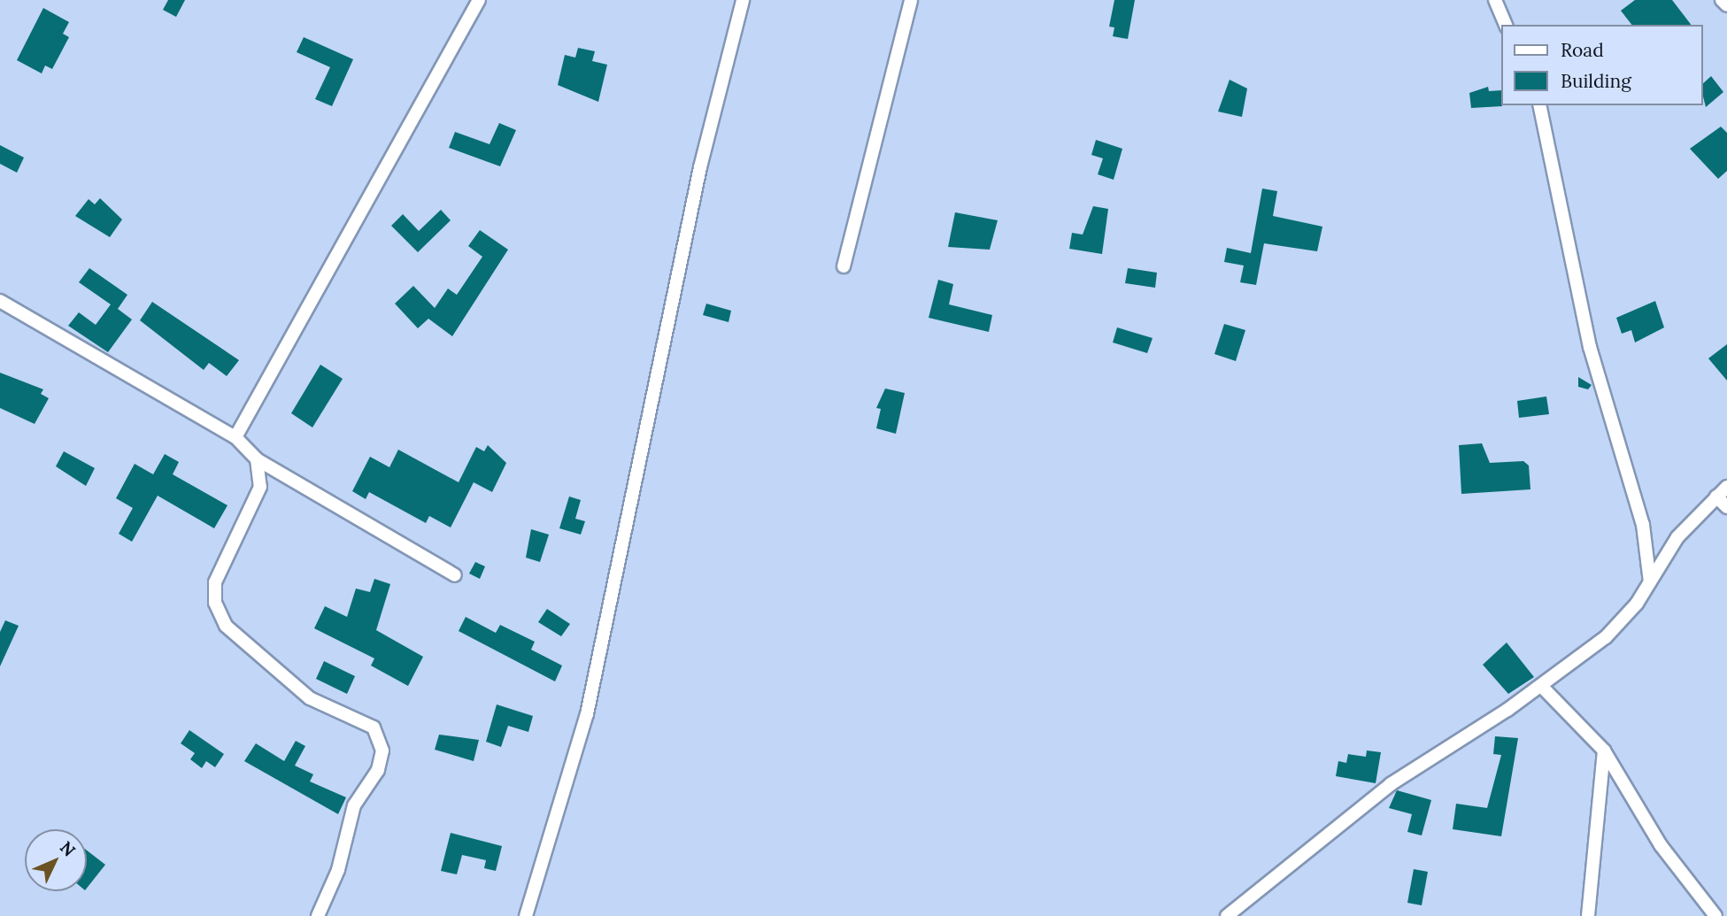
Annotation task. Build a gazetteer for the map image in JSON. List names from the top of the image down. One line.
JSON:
{"legend":["Road","Building"],"north":"top right"}
